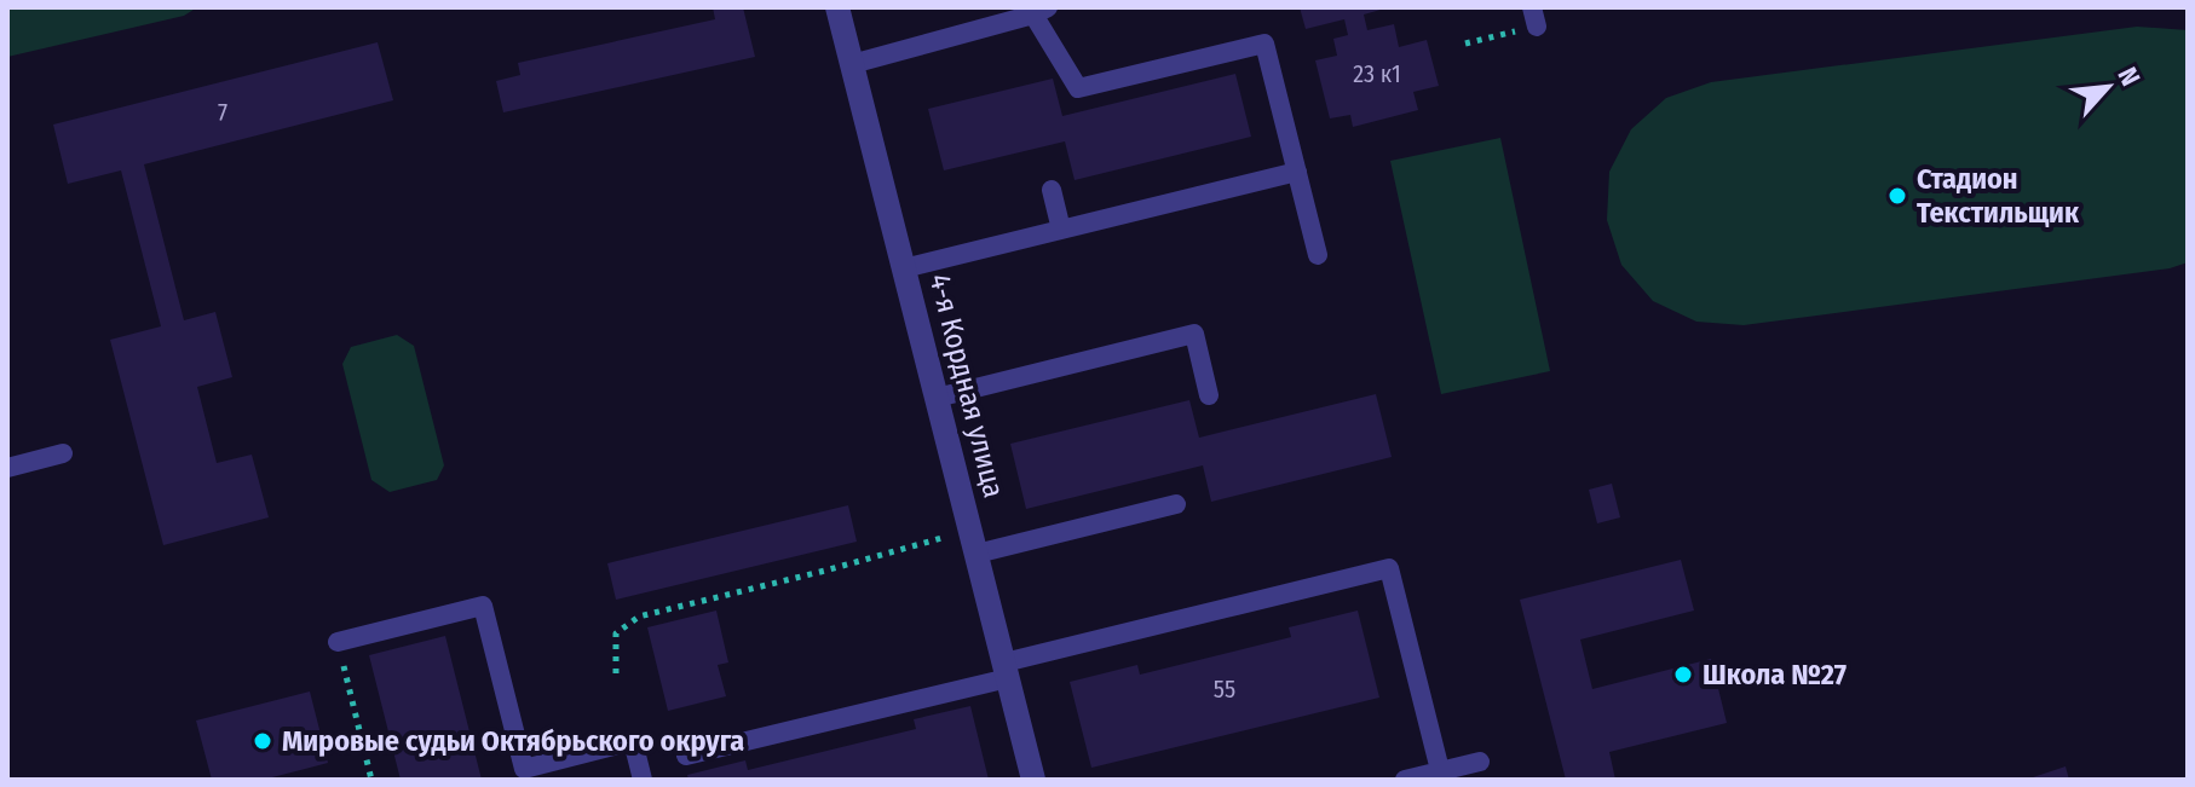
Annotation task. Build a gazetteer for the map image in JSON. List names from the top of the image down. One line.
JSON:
{"streets":{"street":["4-я Кордная улица"]},"places":["Стадион Текстильщик","Школа №27","Мировые судьи Октябрьского округа"],"house_numbers":["23 к1","7","55"],"north":"top right"}
